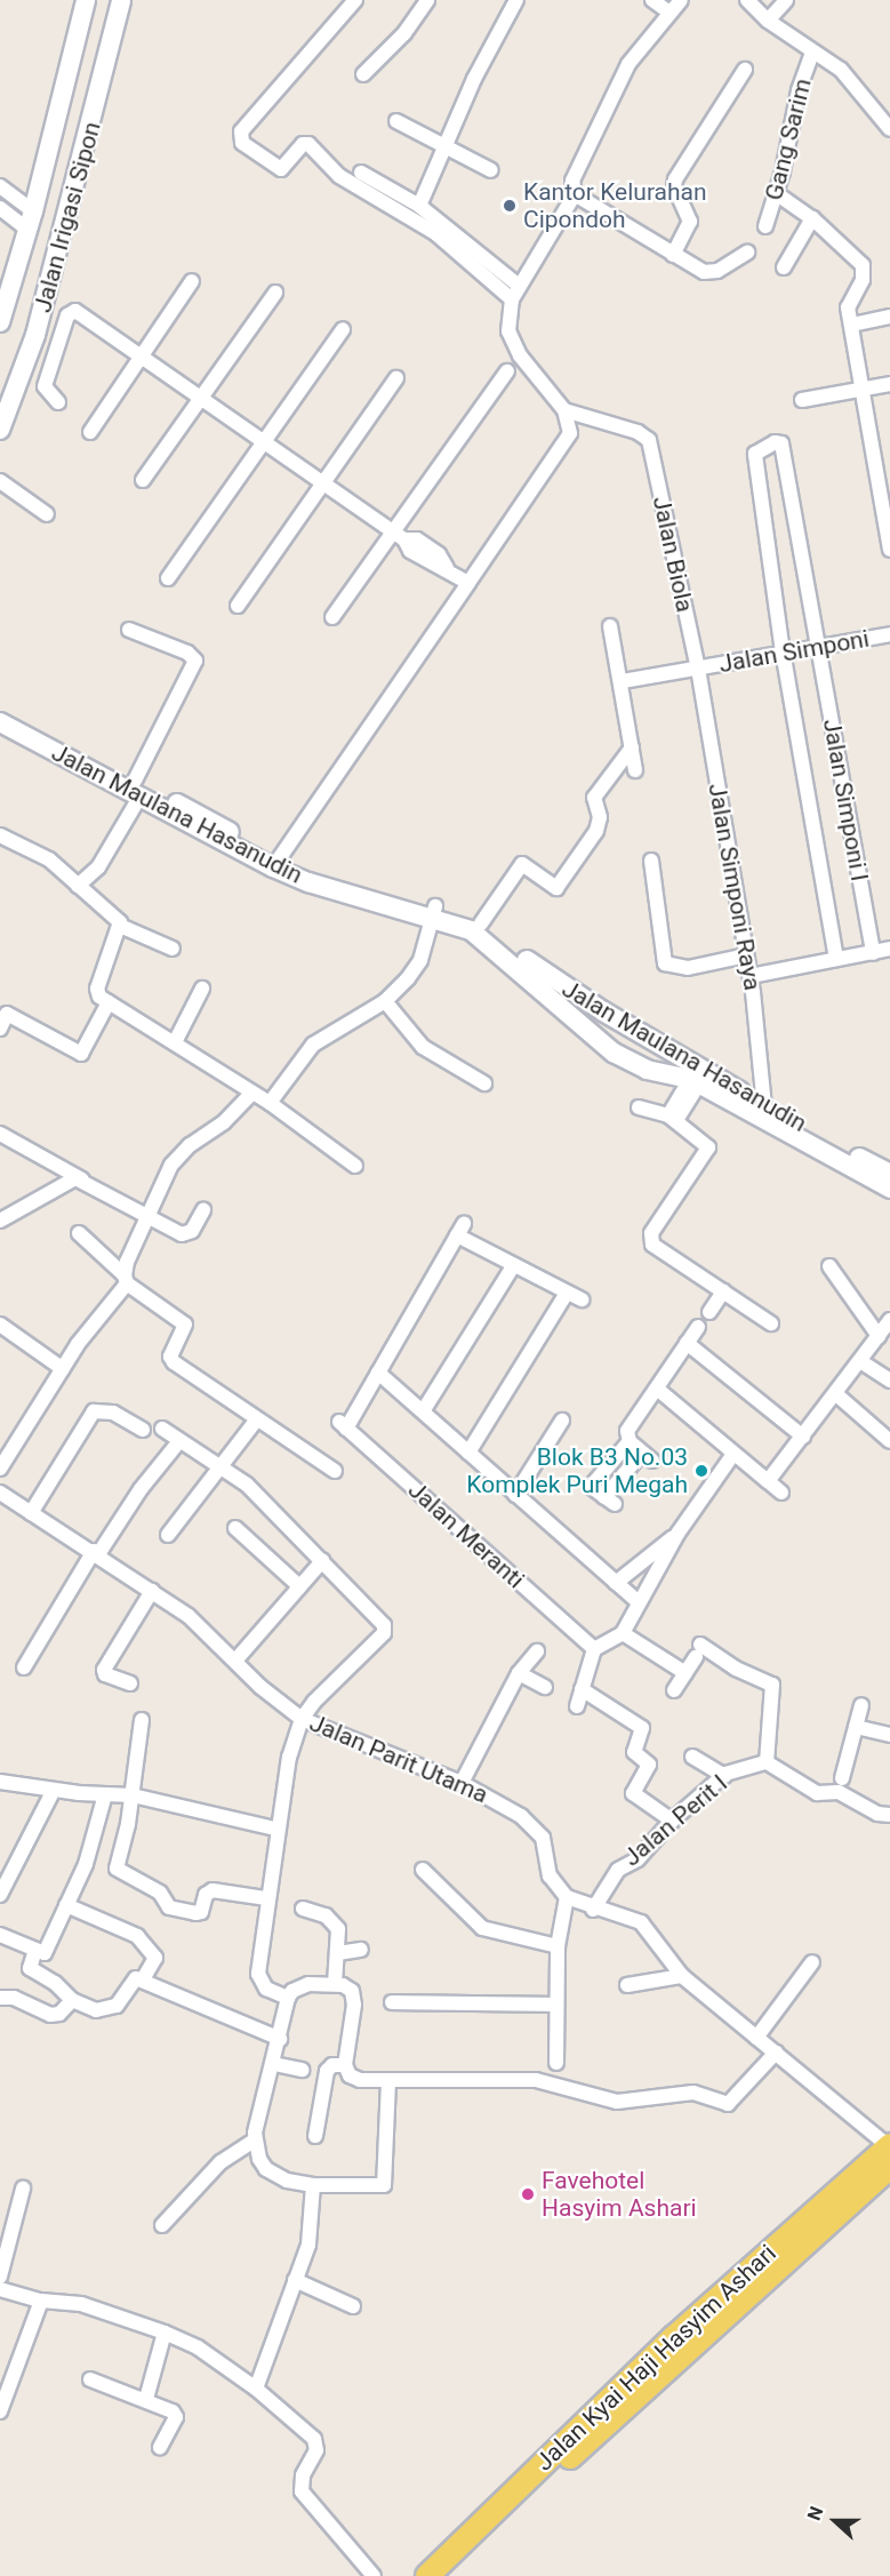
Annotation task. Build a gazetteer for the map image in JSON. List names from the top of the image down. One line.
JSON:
{"streets":{"main road":["Jalan Kyai Haji Hasyim Ashari"],"street":["Gang Sarim","Jalan Irigasi Sipon","Jalan Biola","Jalan Simponi","Jalan Simponi I","Jalan Maulana Hasanudin","Jalan Simponi Raya","Jalan Meranti","Jalan Parit Utama","Jalan Perit I"]},"crossings":[["Jalan Biola","Jalan Simponi"],["Jalan Biola","Jalan Simponi Raya"],["Jalan Simponi","Jalan Simponi I"],["Jalan Simponi","Jalan Simponi Raya"],["Jalan Maulana Hasanudin","Jalan Simponi Raya"]],"places":["Kantor Kelurahan Cipondoh","Blok B3 No.03 Komplek Puri Megah","Favehotel Hasyim Ashari"],"north":"left"}
